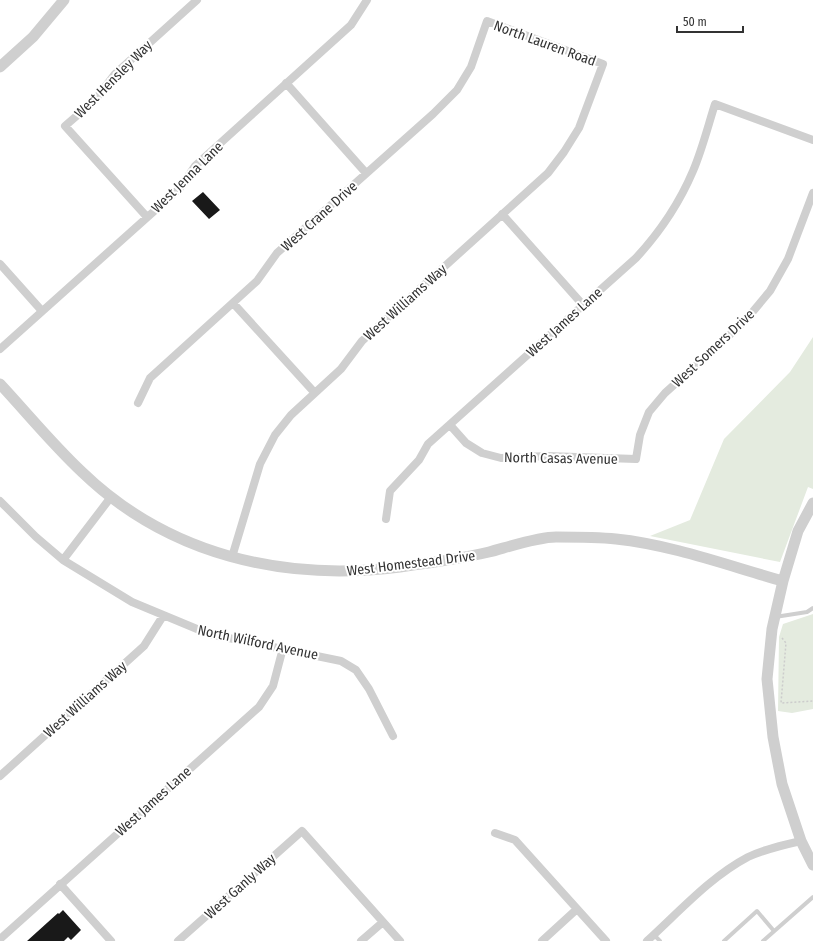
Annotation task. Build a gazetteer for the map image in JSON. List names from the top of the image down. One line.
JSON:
{"streets":{"street":["North Lauren Road","West Hensley Way","West Jenna Lane","West Crane Drive","West Williams Way","West James Lane","West Somers Drive","North Casas Avenue","West Homestead Drive","North Wilford Avenue","West Ganly Way"]},"crossings":[["North Lauren Road","West Crane Drive"],["North Lauren Road","West Williams Way"],["West Hensley Way","West Jenna Lane"],["West Williams Way","West Homestead Drive"],["West Williams Way","North Wilford Avenue"],["West James Lane","North Casas Avenue"],["West James Lane","North Wilford Avenue"],["West Somers Drive","North Casas Avenue"]],"scale_bar":"50 m"}
